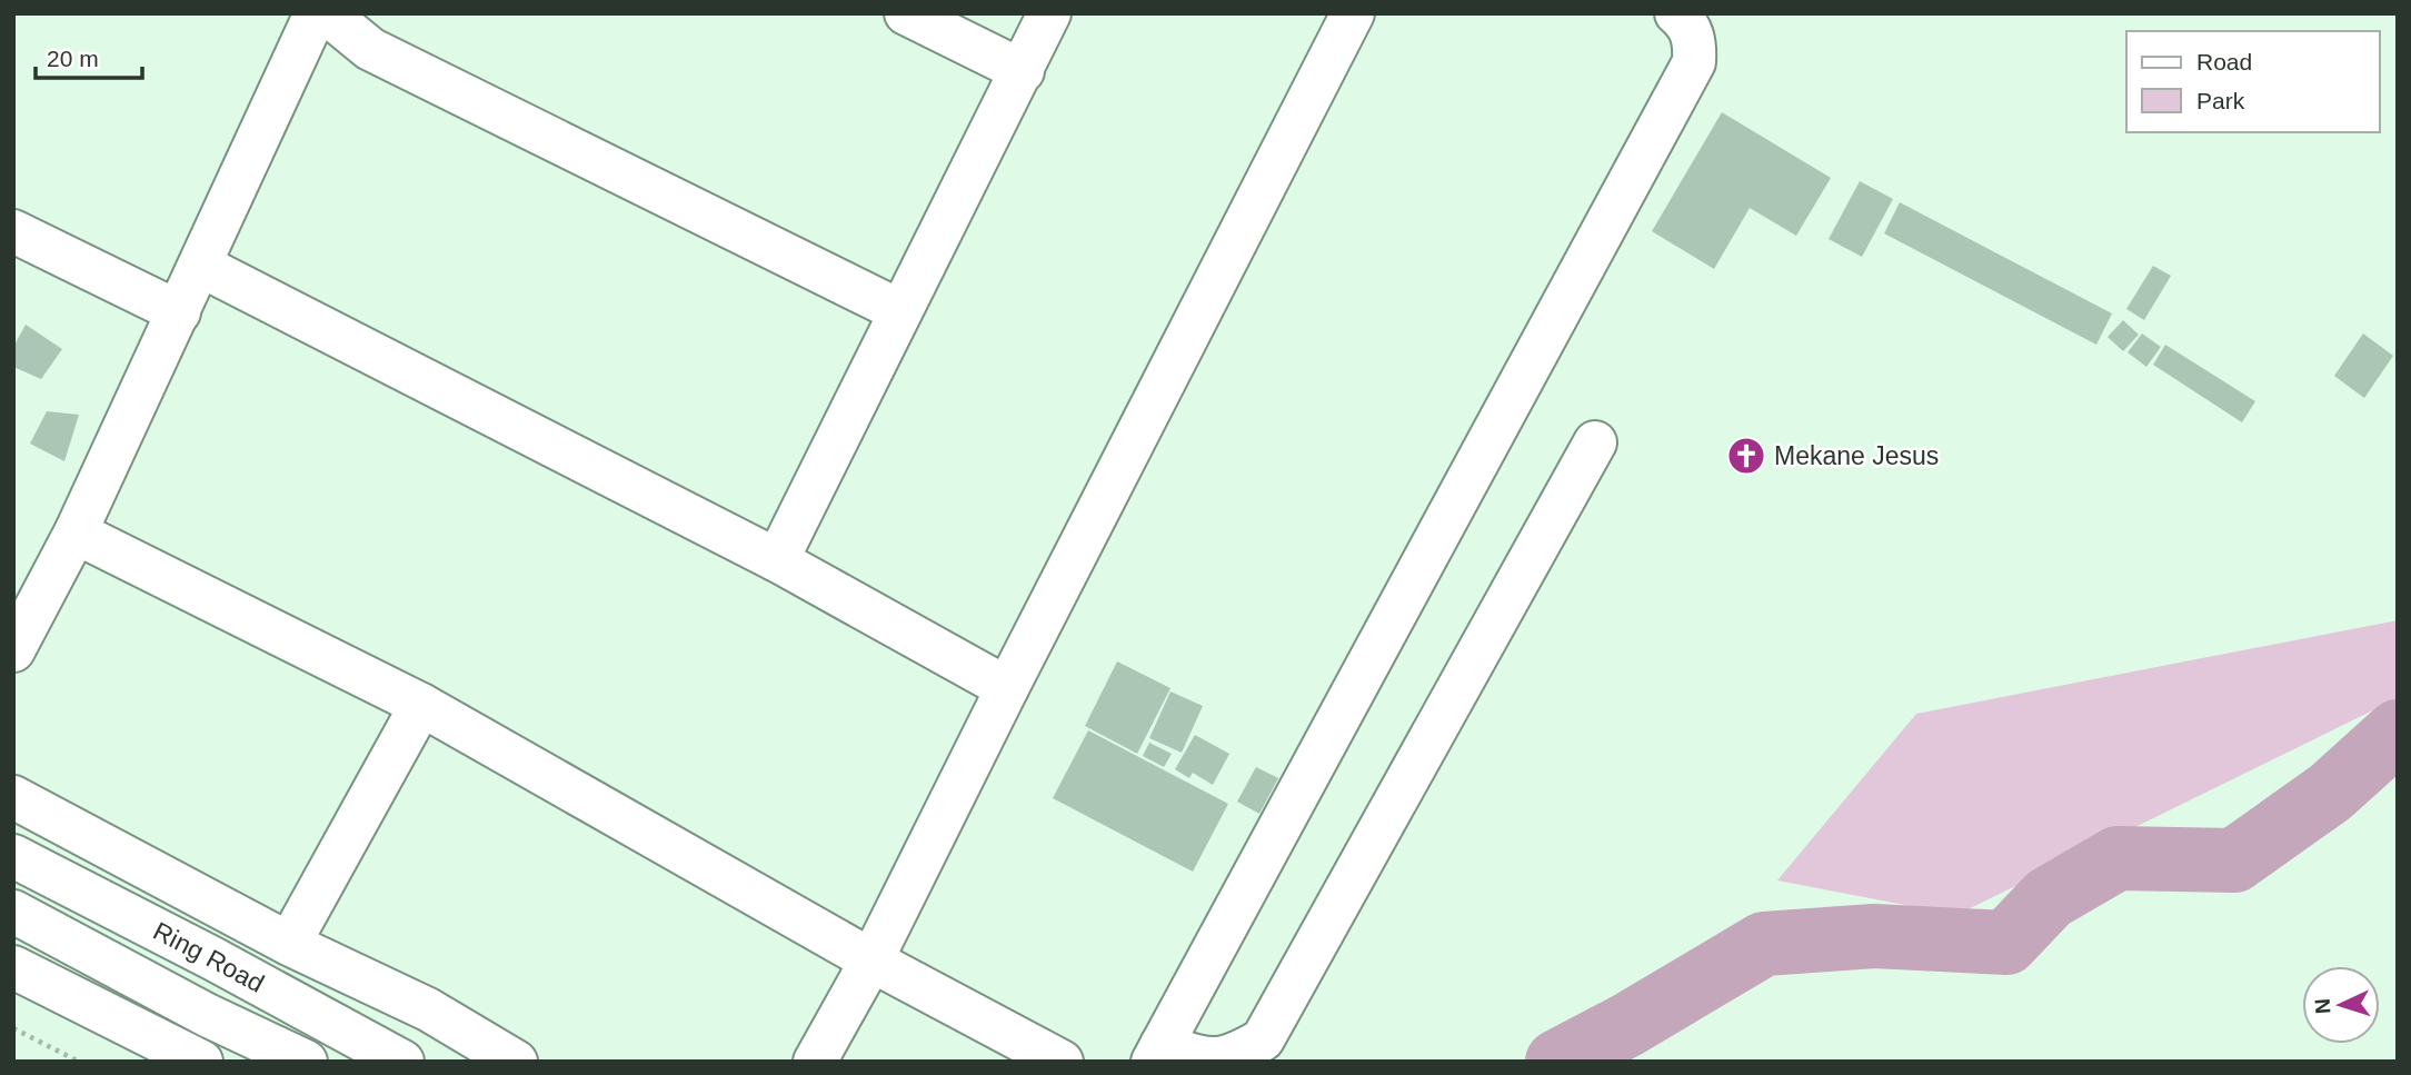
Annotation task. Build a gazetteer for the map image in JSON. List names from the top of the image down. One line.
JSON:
{"streets":{"main road":["Ring Road"]},"places":{"church":["Mekane Jesus"]},"legend":["Road","Park"],"scale_bar":"20 m","north":"left"}
